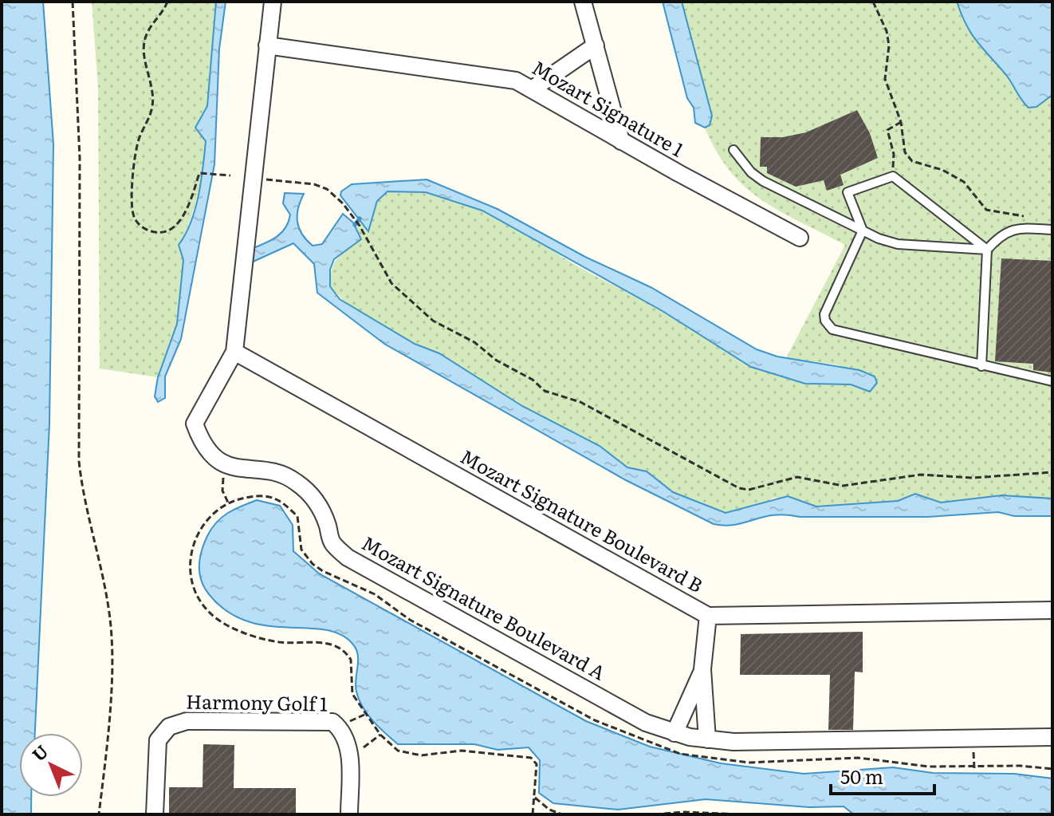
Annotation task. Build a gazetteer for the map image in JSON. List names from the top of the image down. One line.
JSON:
{"streets":{"street":["Mozart Signature 1","Mozart Signature Boulevard B","Mozart Signature Boulevard A","Harmony Golf 1"]},"crossings":[["Mozart Signature 1","Mozart Signature Boulevard A"],["Mozart Signature Boulevard B","Mozart Signature Boulevard A"]],"scale_bar":"50 m","north":"top left"}
